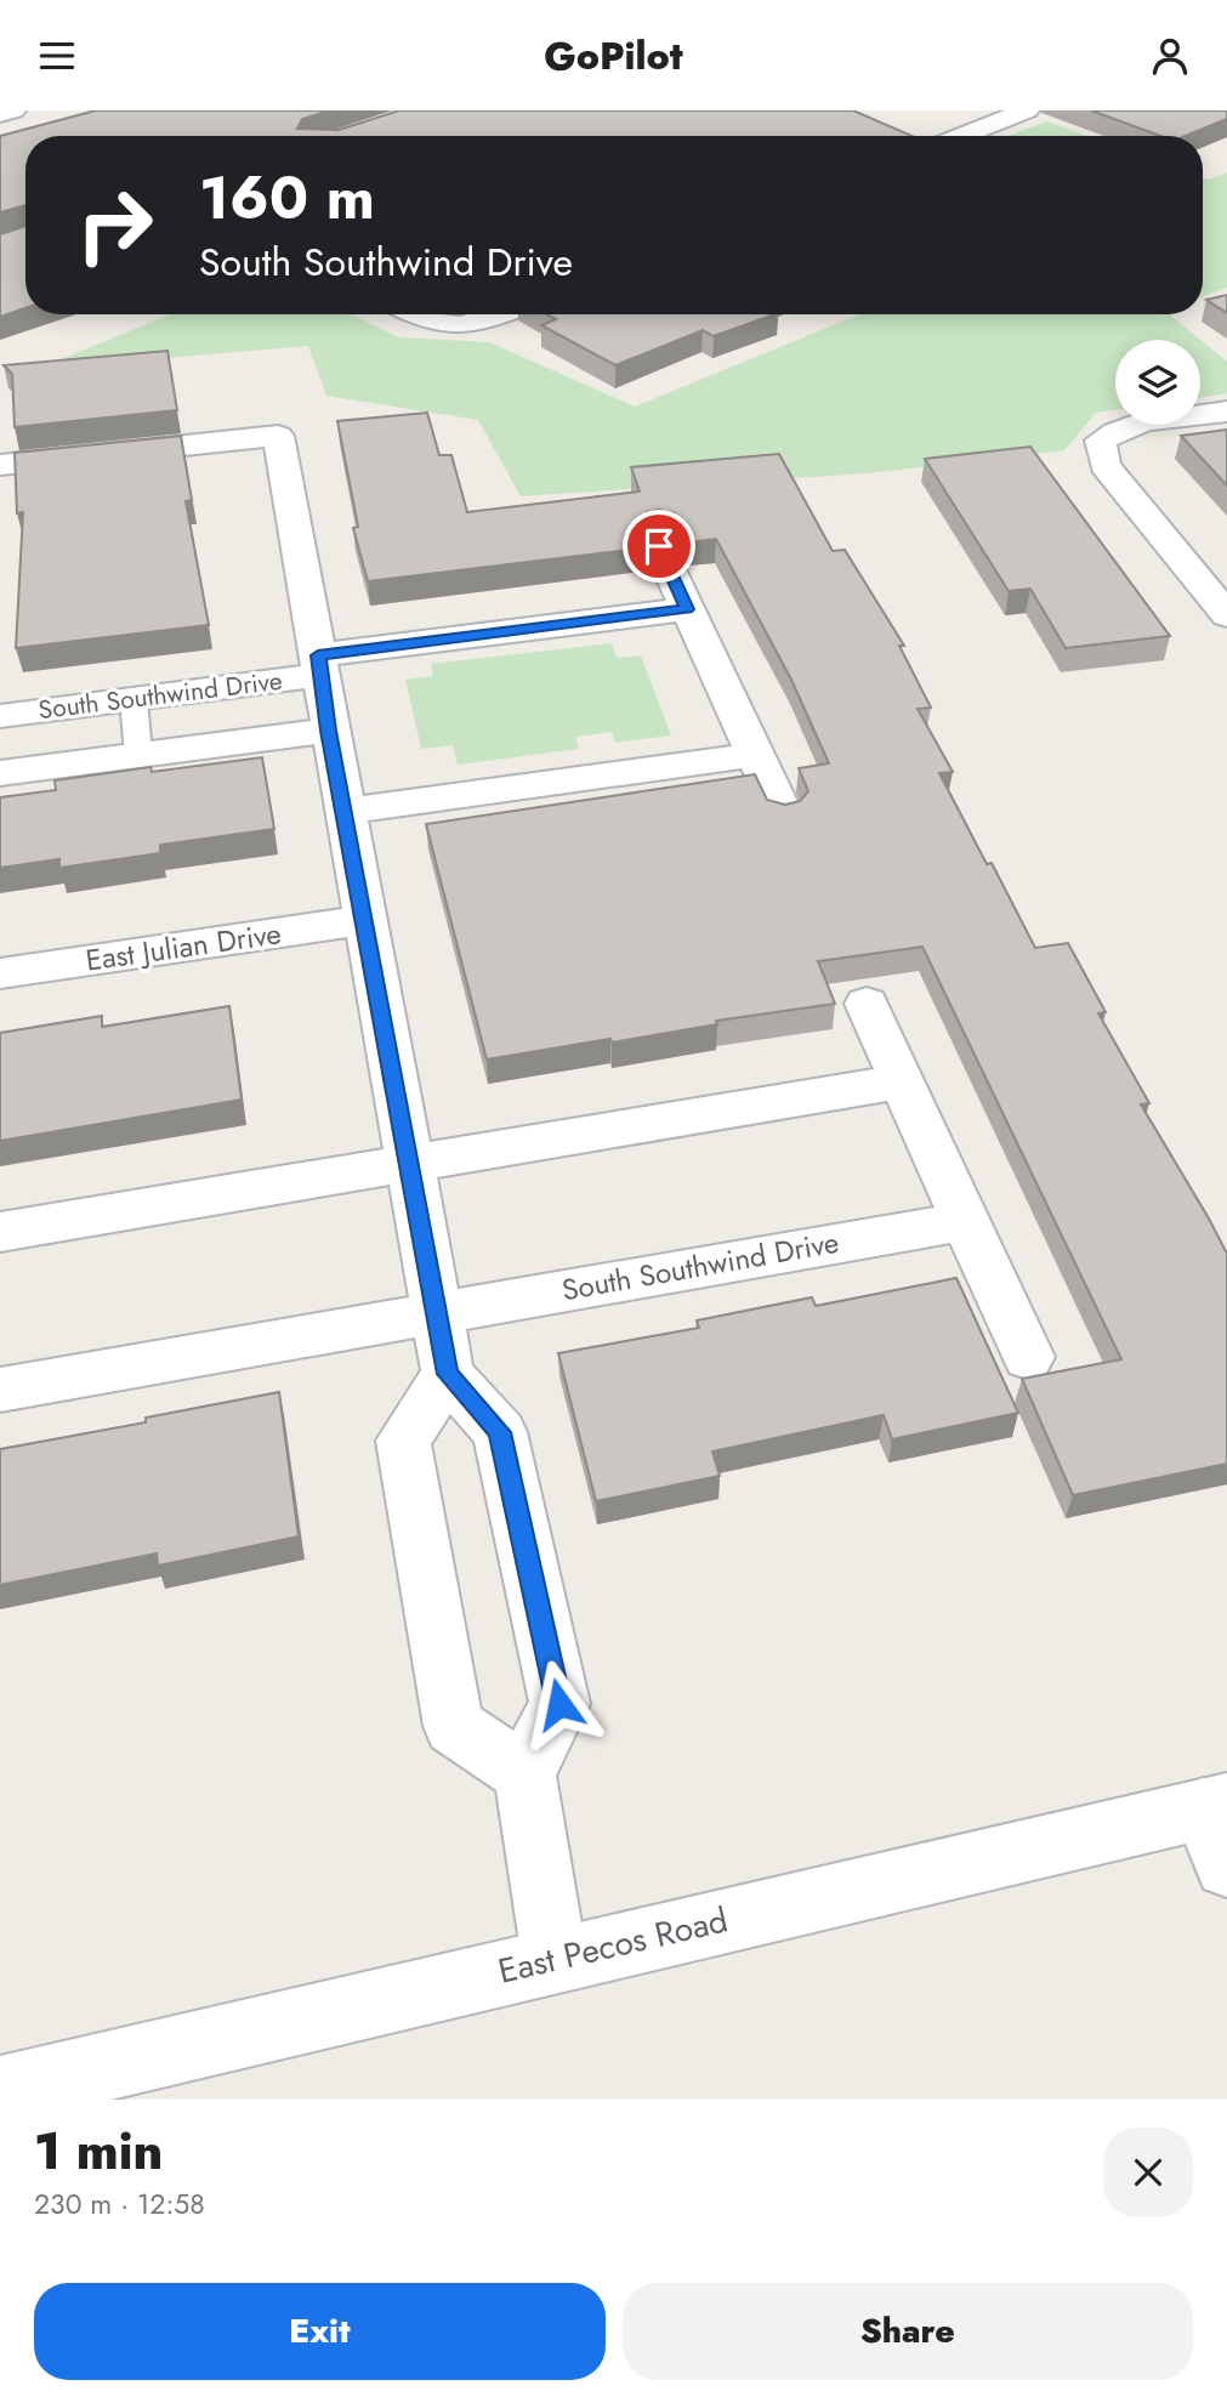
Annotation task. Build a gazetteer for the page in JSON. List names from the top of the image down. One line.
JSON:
{"streets":{"street":["South Southwind Drive","East Julian Drive","East Pecos Road"]},"crossings":[["South Southwind Drive","East Julian Drive"]],"page":{"header":"GoPilot","turn":["160 m","South Southwind Drive"],"heading":["1 min","230 m · 12:58"],"buttons":["Exit","Share"]}}
